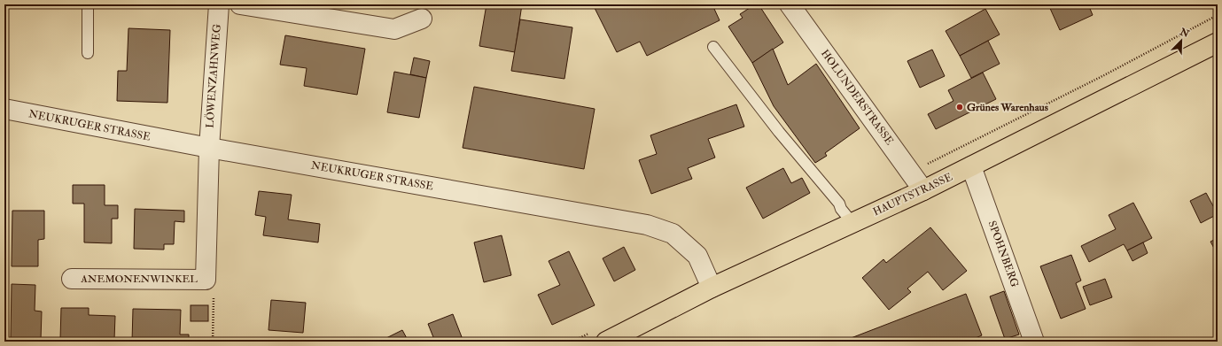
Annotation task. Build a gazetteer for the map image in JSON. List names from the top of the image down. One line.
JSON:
{"streets":{"main road":["HAUPTSTRASSE"],"street":["LÖWENZAHNWEG","HOLUNDERSTRASSE","NEUKRUGER STRASSE","SPOHNBERG","ANEMONENWINKEL"]},"crossings":[["LÖWENZAHNWEG","NEUKRUGER STRASSE"],["LÖWENZAHNWEG","ANEMONENWINKEL"],["HOLUNDERSTRASSE","HAUPTSTRASSE"],["NEUKRUGER STRASSE","HAUPTSTRASSE"],["NEUKRUGER STRASSE","ANEMONENWINKEL"],["HAUPTSTRASSE","SPOHNBERG"]],"places":["Grünes Warenhaus"],"north":"top right"}
